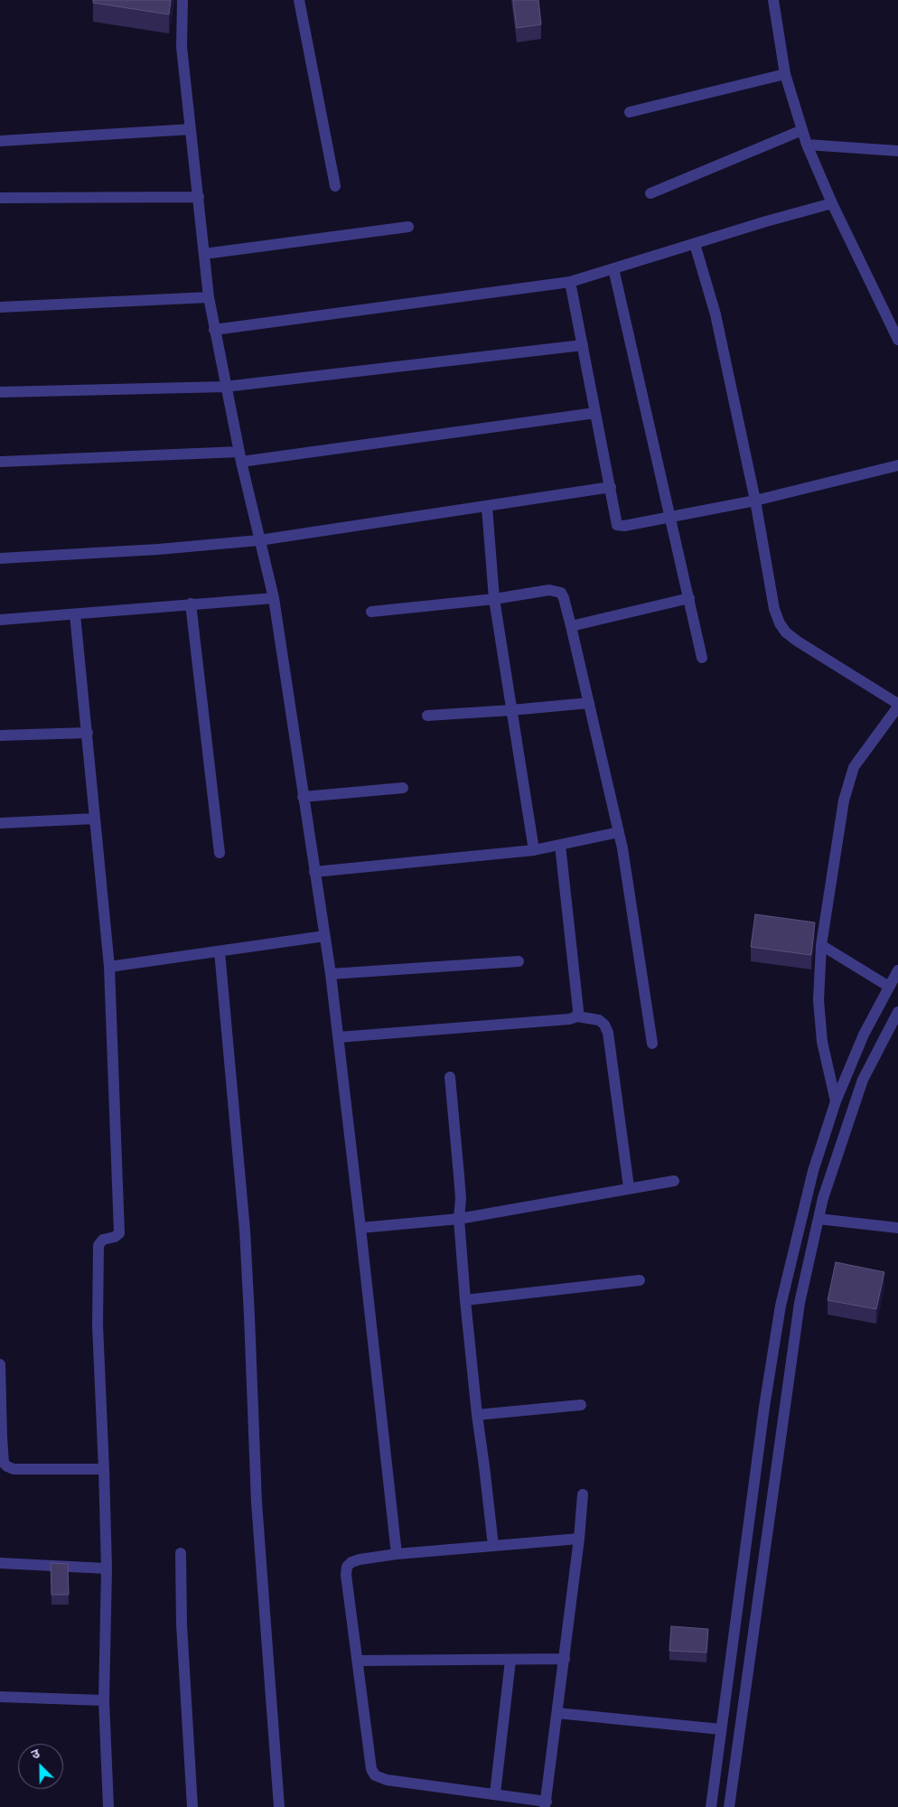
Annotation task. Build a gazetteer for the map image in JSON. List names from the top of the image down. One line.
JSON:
{"north":"top left"}
